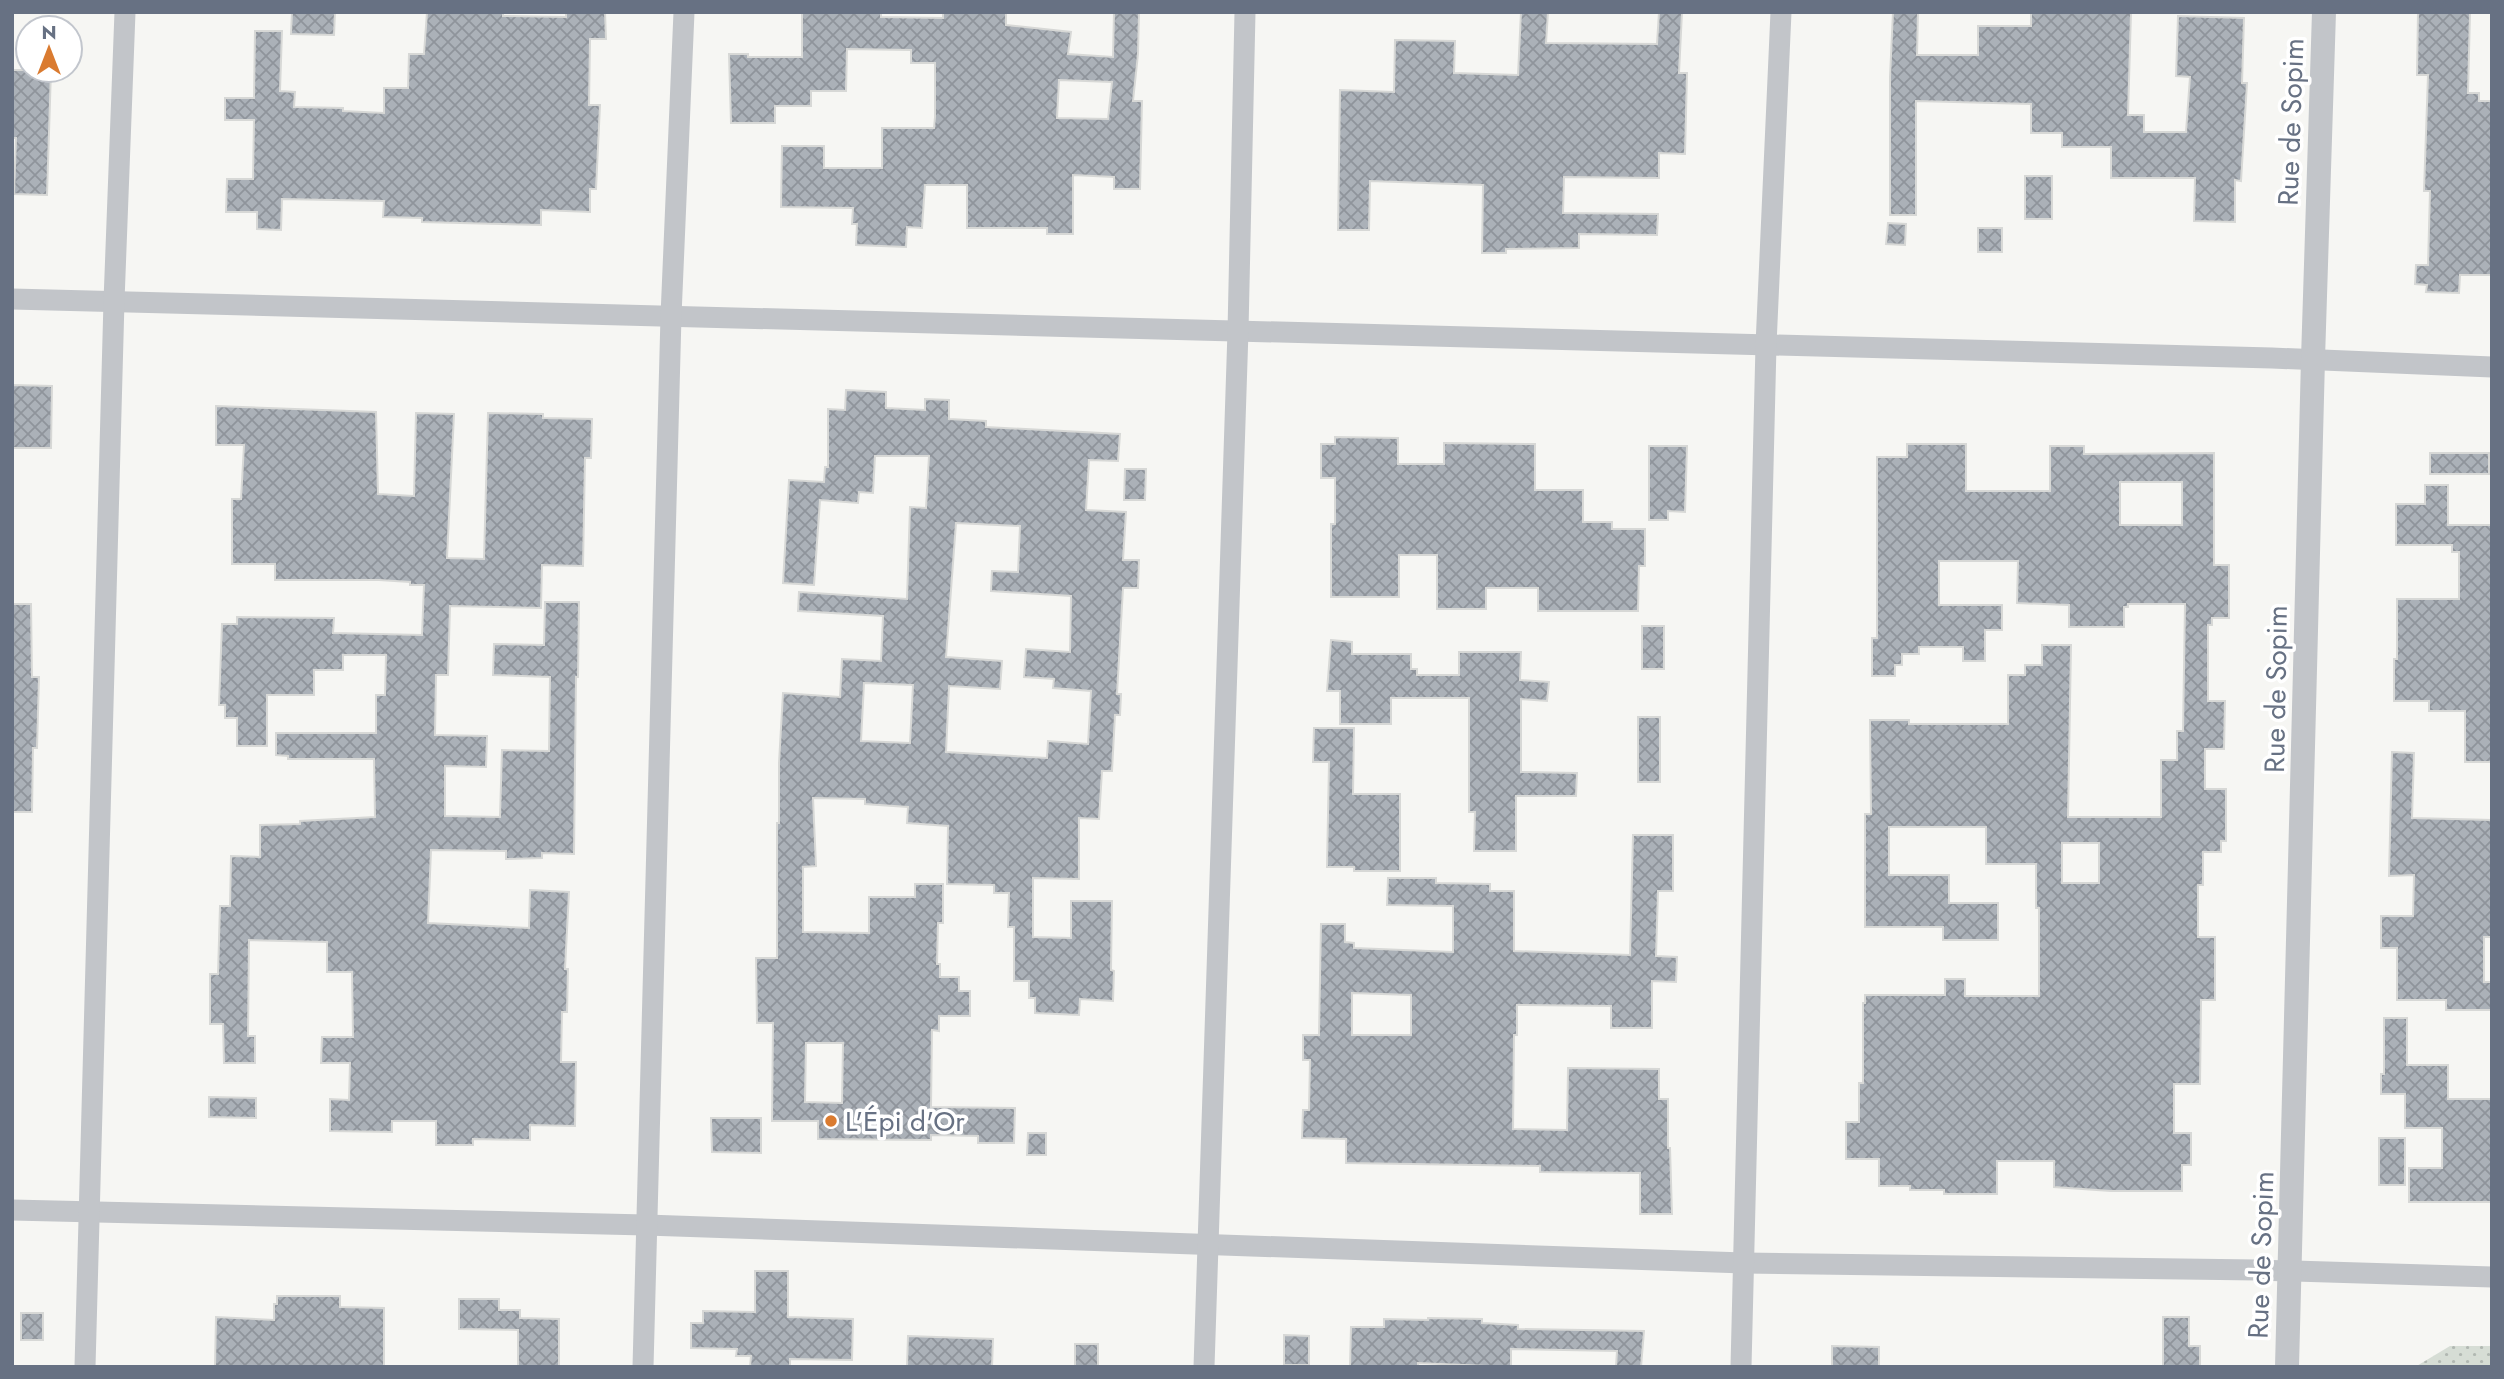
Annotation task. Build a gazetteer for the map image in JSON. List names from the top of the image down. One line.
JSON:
{"streets":{"street":["Rue de Sopim"]},"places":["L'Épi d'Or"],"north":"top"}
